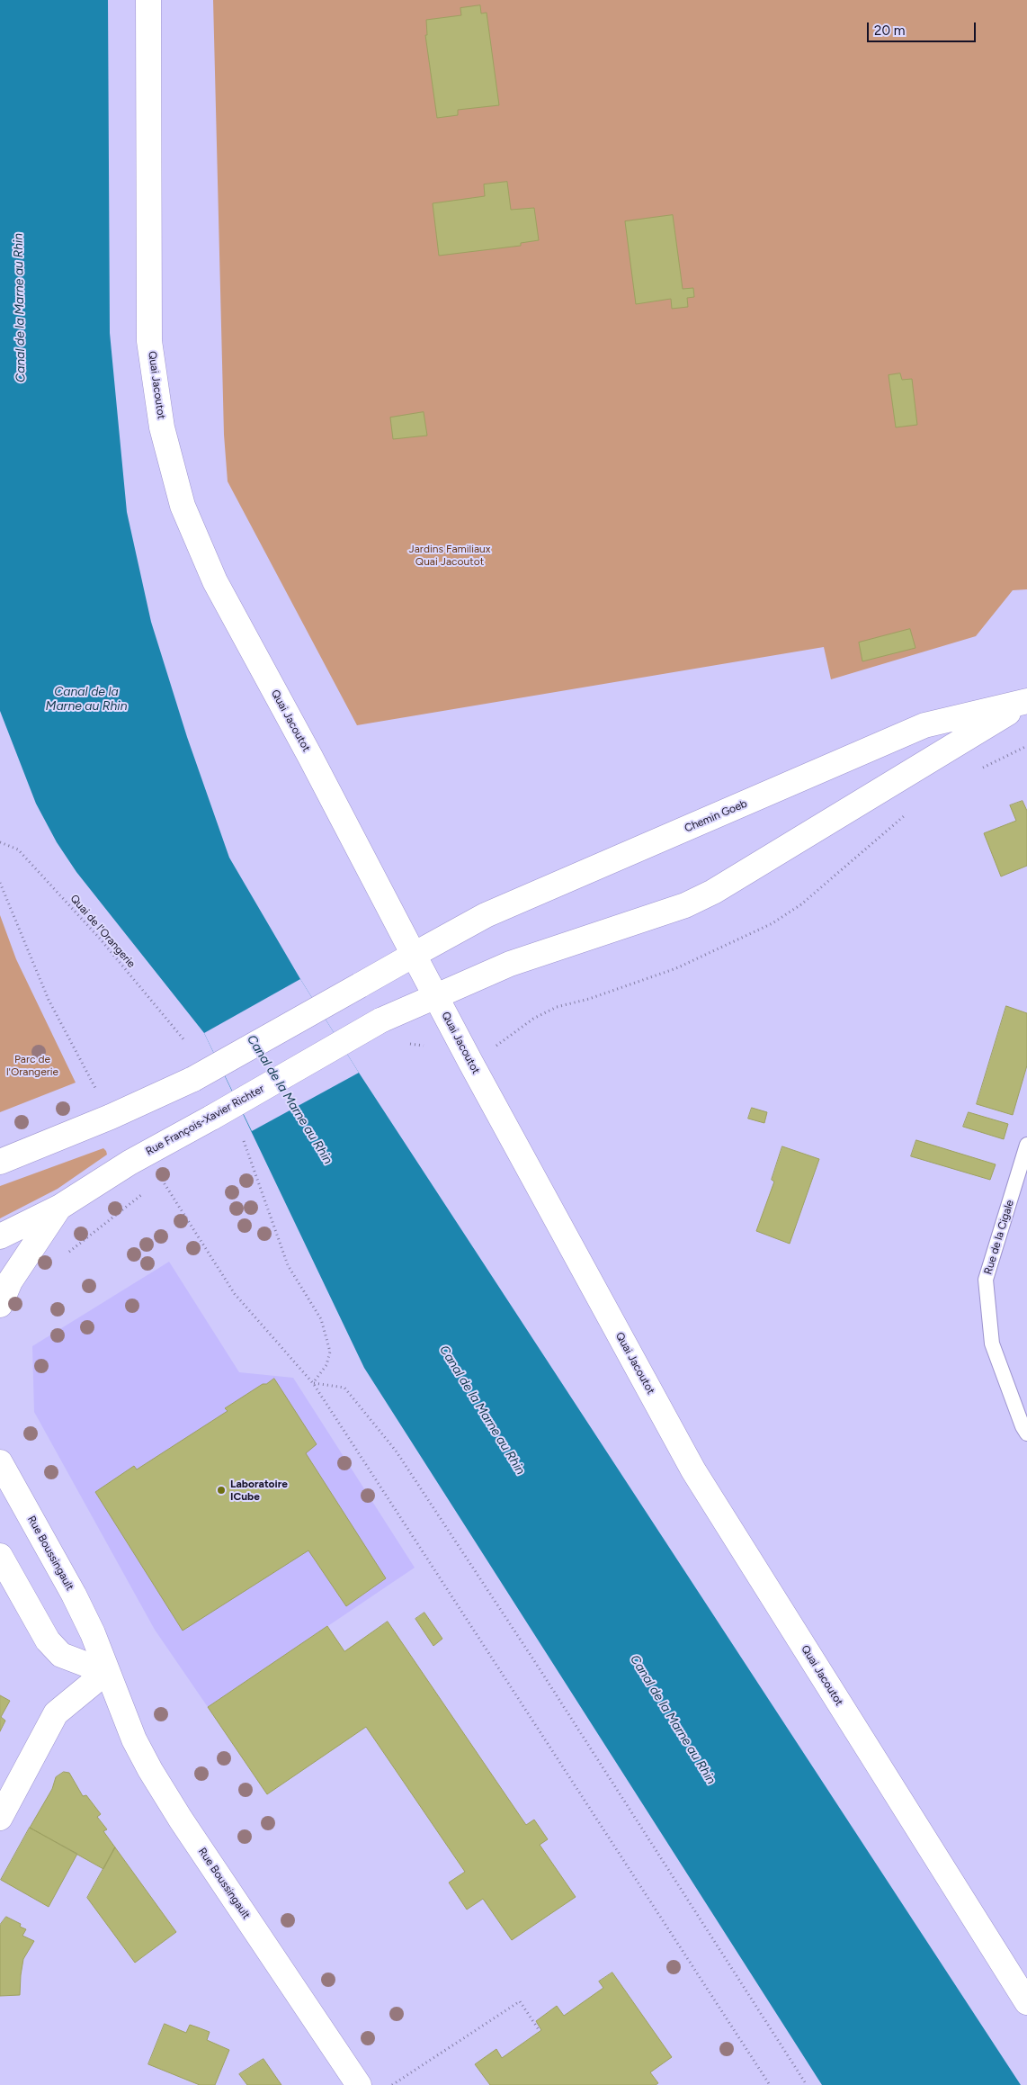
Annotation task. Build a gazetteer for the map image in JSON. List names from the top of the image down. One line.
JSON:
{"streets":{"street":["Quai Jacoutot","Chemin Goeb","Rue François-Xavier Richter","Rue Boussingault"],"lane":["Rue de la Cigale"],"path":["Quai de l'Orangerie"]},"crossings":[["Quai Jacoutot","Chemin Goeb"],["Quai Jacoutot","Rue François-Xavier Richter"],["Chemin Goeb","Rue François-Xavier Richter"]],"water":["Canal de la Marne au Rhin"],"parks":["Jardins Familiaux Quai Jacoutot","Parc de l'Orangerie"],"places":["Laboratoire ICube"],"scale_bar":"20 m"}
